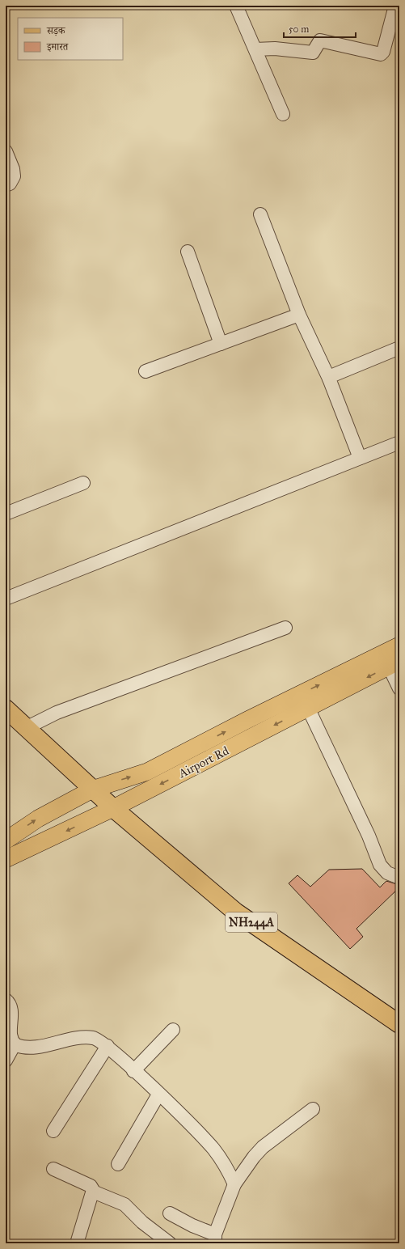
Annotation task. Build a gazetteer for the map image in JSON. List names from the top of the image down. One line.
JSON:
{"streets":{"highway":["NH244A"],"main road":["Airport Rd"]},"crossings":[["Airport Rd","NH244A"]],"legend":["सड़क","इमारत"],"scale_bar":"50 m"}
